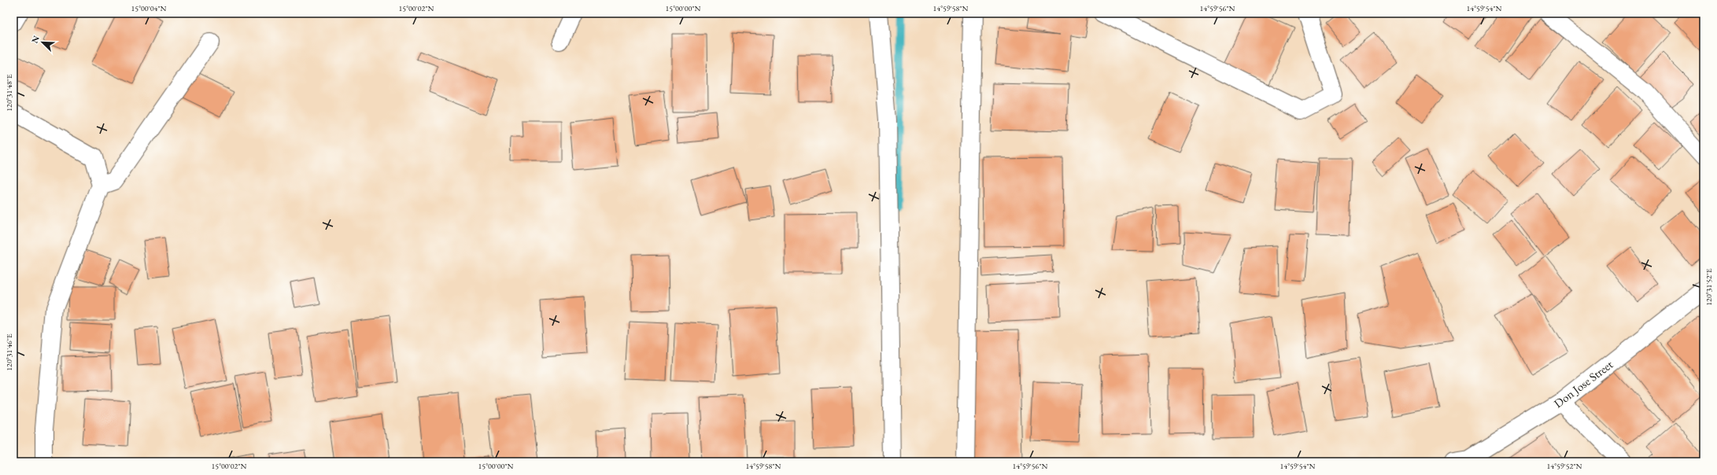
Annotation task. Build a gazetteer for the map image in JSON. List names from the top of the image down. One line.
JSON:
{"streets":{"street":["Don Jose Street"]},"north":"top left","coordinates":["15°00'04\"N","15°00'02\"N","15°00'00\"N","14°59'58\"N","14°59'56\"N","14°59'54\"N","120°31'48\"E","120°31'52\"E","120°31'46\"E","14°59'52\"N"]}
